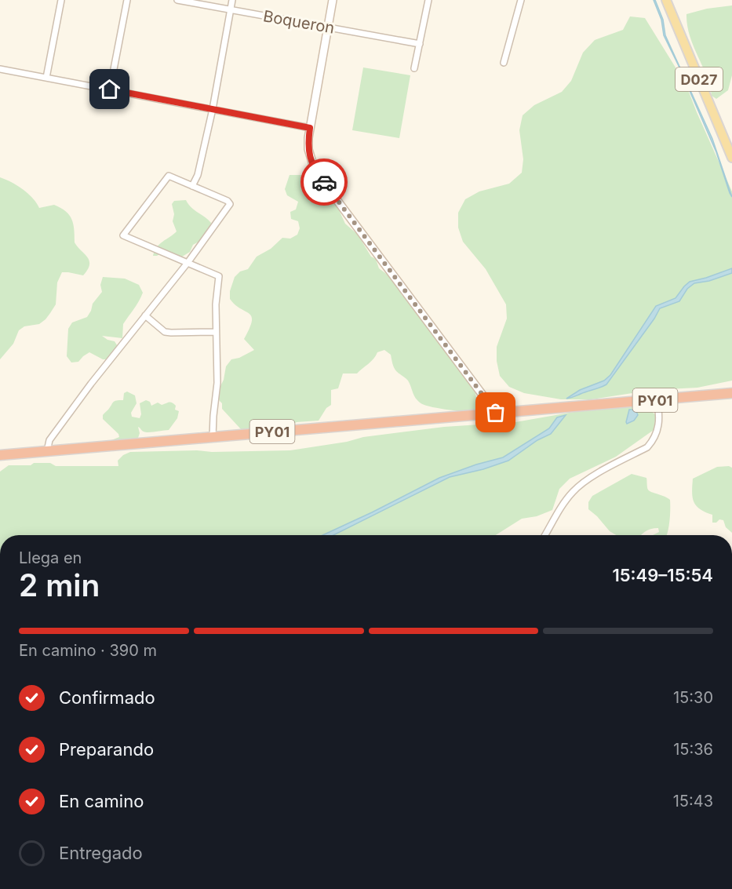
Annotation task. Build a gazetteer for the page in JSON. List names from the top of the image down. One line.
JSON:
{"streets":{"highway":["PY01"],"main road":["D027"],"street":["Boqueron"]},"page":{"heading":["2 min","Llega en","15:49–15:54"],"bar":"En camino · 390 m","list":[["Confirmado","15:30"],["Preparando","15:36"],["En camino","15:43"],"Entregado"]}}
